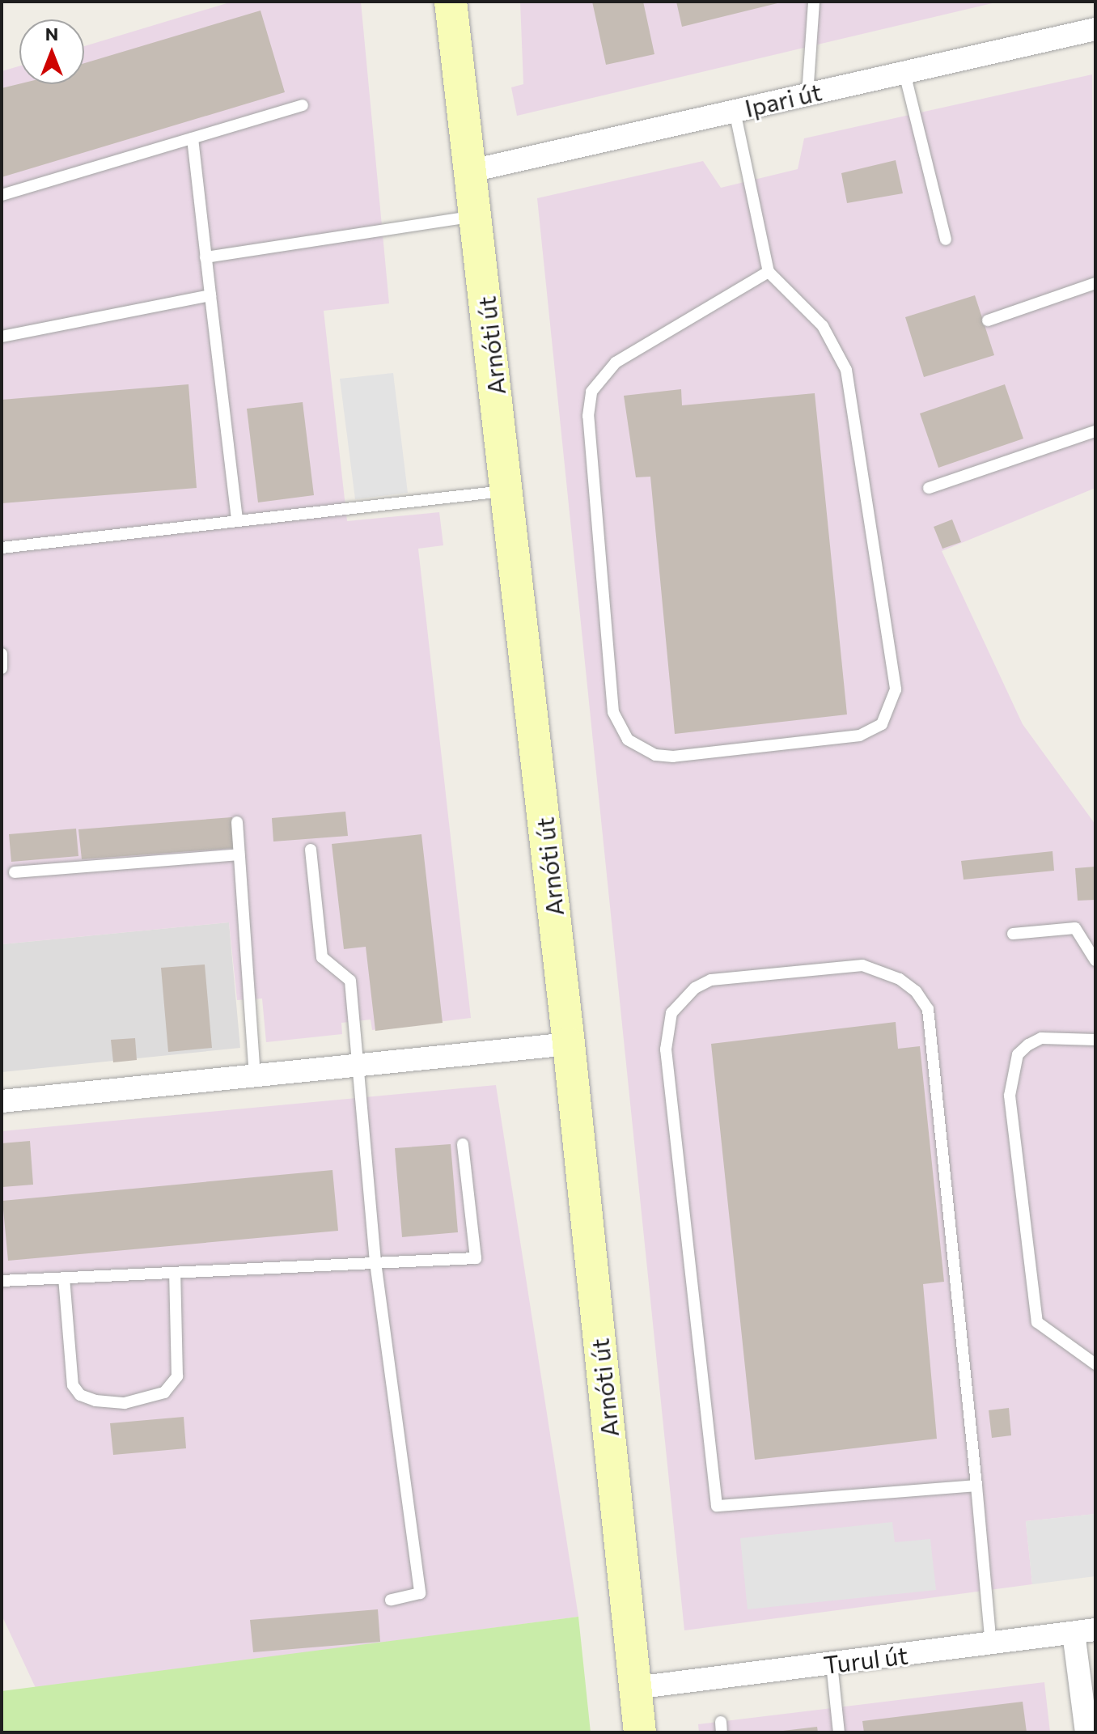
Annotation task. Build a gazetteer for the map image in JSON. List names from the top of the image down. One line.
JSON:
{"streets":{"main road":["Arnóti út"],"street":["Ipari út","Turul út"]},"crossings":[["Ipari út","Arnóti út"],["Arnóti út","Turul út"]],"north":"top"}
